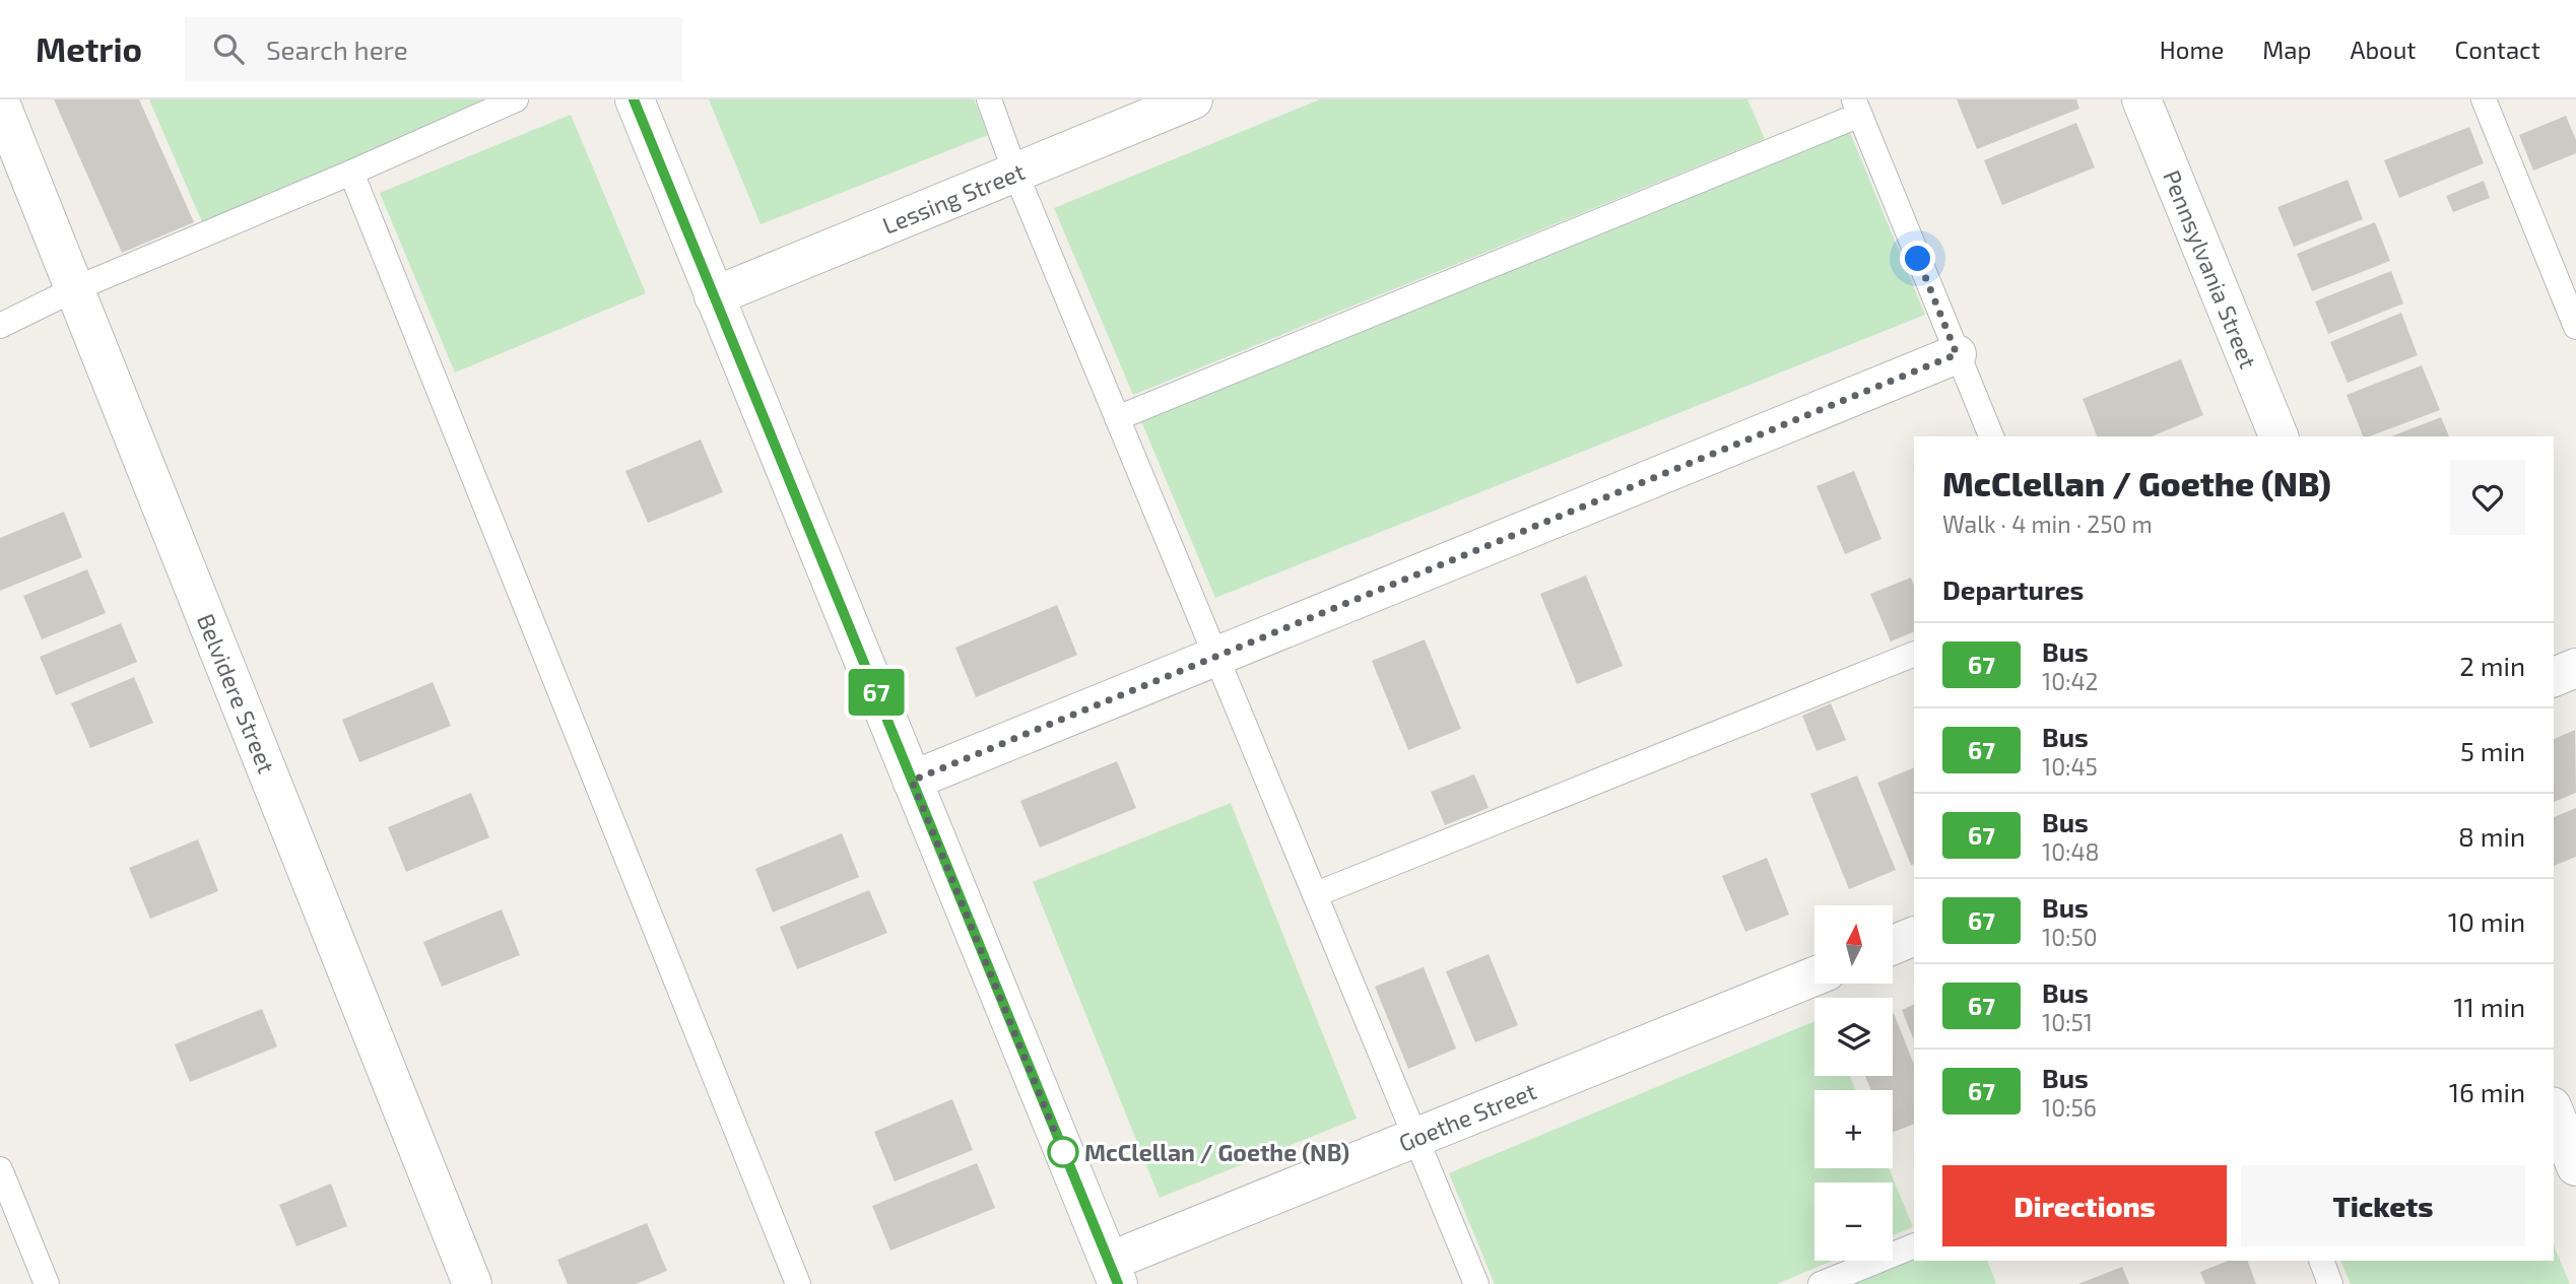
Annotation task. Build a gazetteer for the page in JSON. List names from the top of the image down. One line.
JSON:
{"streets":{"street":["Lessing Street","Pennsylvania Street","Belvidere Street","Goethe Street"]},"places":["McClellan / Goethe (NB)"],"lines":["bus line 67"],"north":"top","page":{"header":"Metrio","search":"Search here","nav":["Home","Map","About","Contact"],"on_map":"67","heading":[["McClellan / Goethe (NB)","Walk · 4 min · 250 m"],"Departures"],"list":[{"mark":"67","name":"Bus","note":"10:42","value":"2 min"},{"mark":"67","name":"Bus","note":"10:45","value":"5 min"},{"mark":"67","name":"Bus","note":"10:48","value":"8 min"},{"mark":"67","name":"Bus","note":"10:50","value":"10 min"},{"mark":"67","name":"Bus","note":"10:51","value":"11 min"},{"mark":"67","name":"Bus","note":"10:56","value":"16 min"}],"map_buttons":["+","−"],"buttons":["Directions","Tickets"]}}
